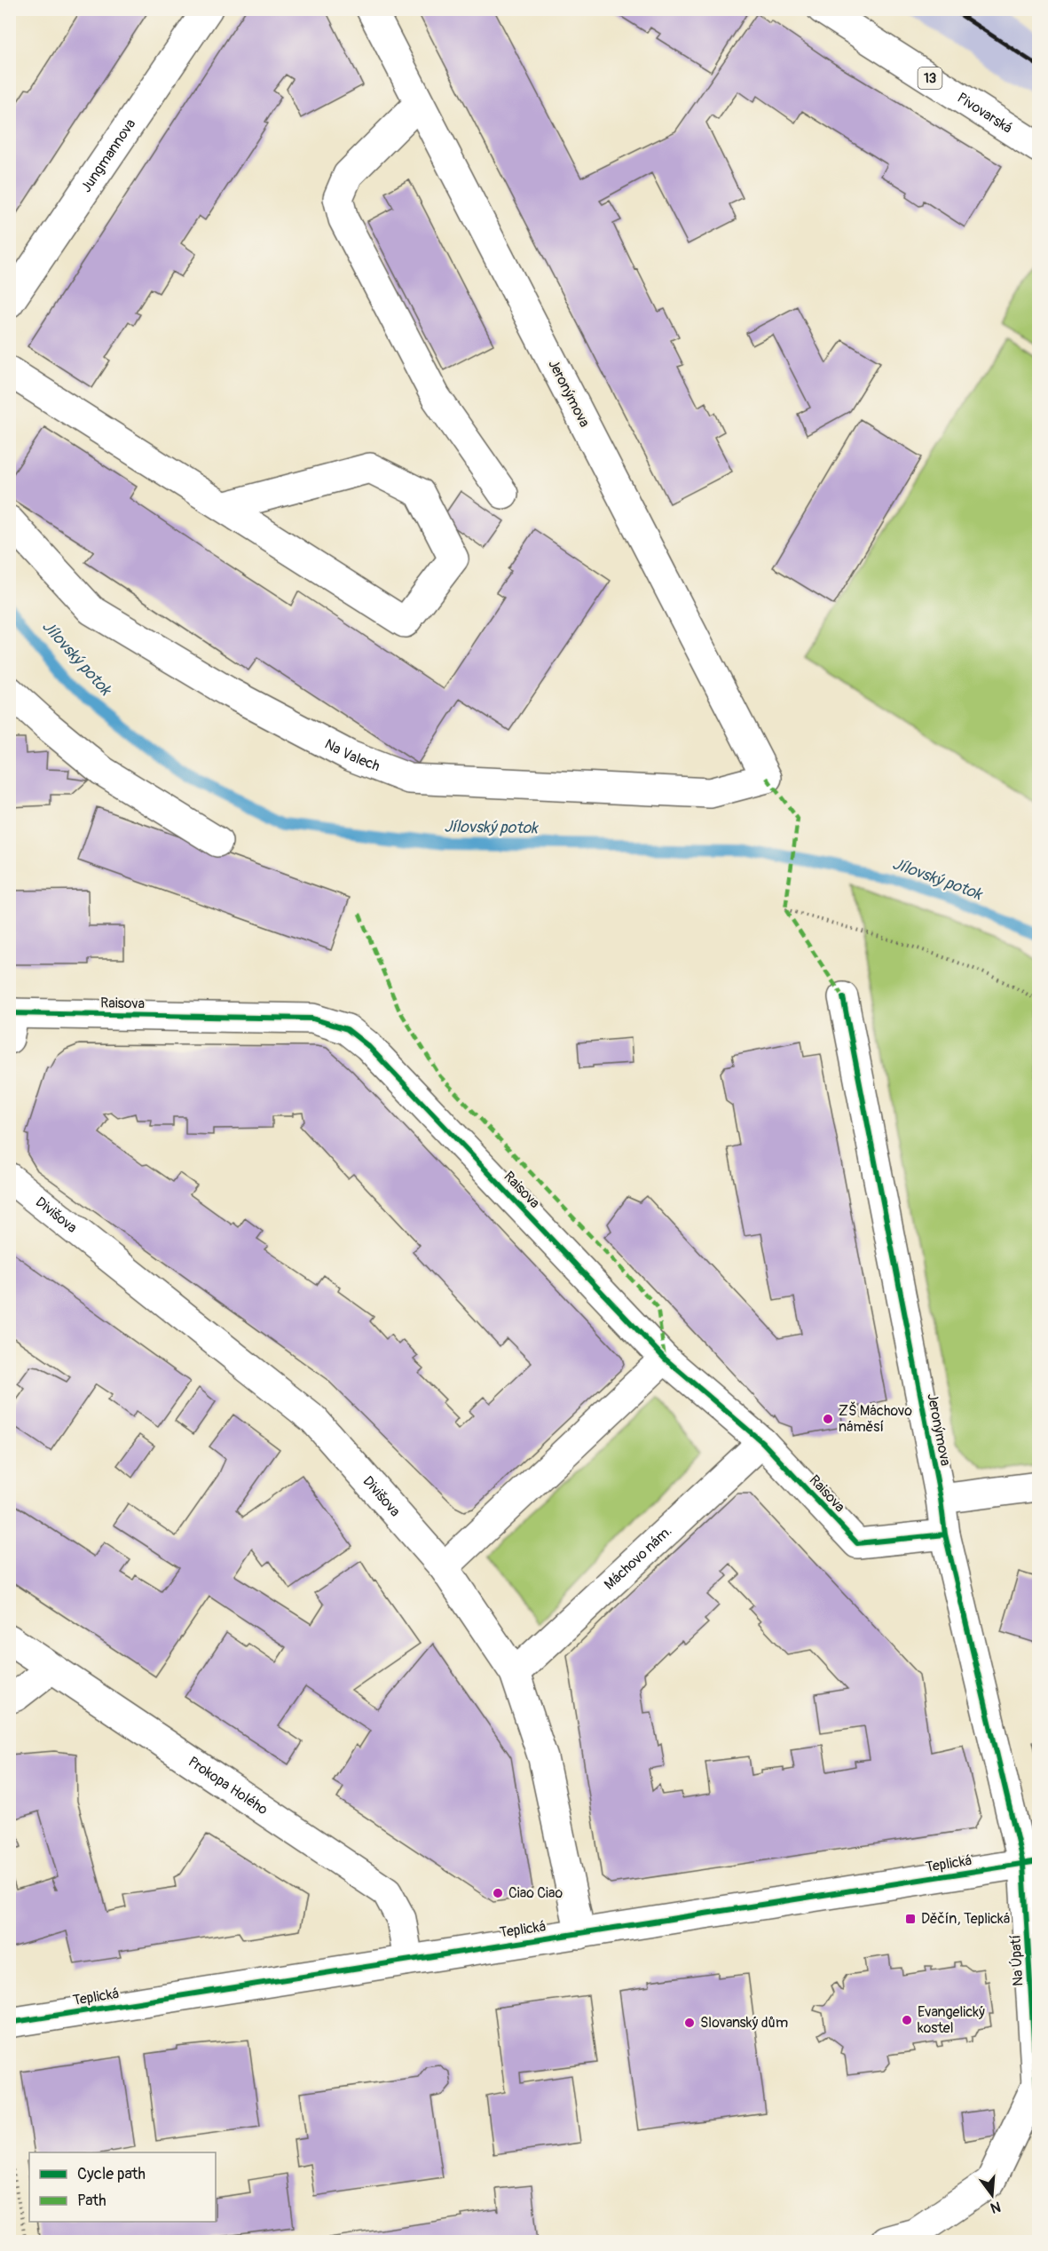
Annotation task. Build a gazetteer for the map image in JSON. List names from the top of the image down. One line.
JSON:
{"streets":{"street":["13","Pivovarská","Jungmannova","Jeronýmova","Na Valech","Raisova","Divišova","Máchovo nám.","Prokopa Holého","Teplická","Na Úpatí"]},"crossings":[["Jeronýmova","Na Valech"],["Jeronýmova","Raisova"],["Jeronýmova","Teplická"],["Jeronýmova","Na Úpatí"],["Raisova","Máchovo nám."],["Divišova","Máchovo nám."],["Divišova","Teplická"],["Prokopa Holého","Teplická"],["Teplická","Na Úpatí"]],"water":["Jílovský potok"],"places":{"other":["ZŠ Máchovo náměsí","Ciao Ciao","Evangelický kostel","Slovanský dům"],"transit":["Děčín, Teplická"]},"legend":["Cycle path","Path"],"north":"bottom"}
